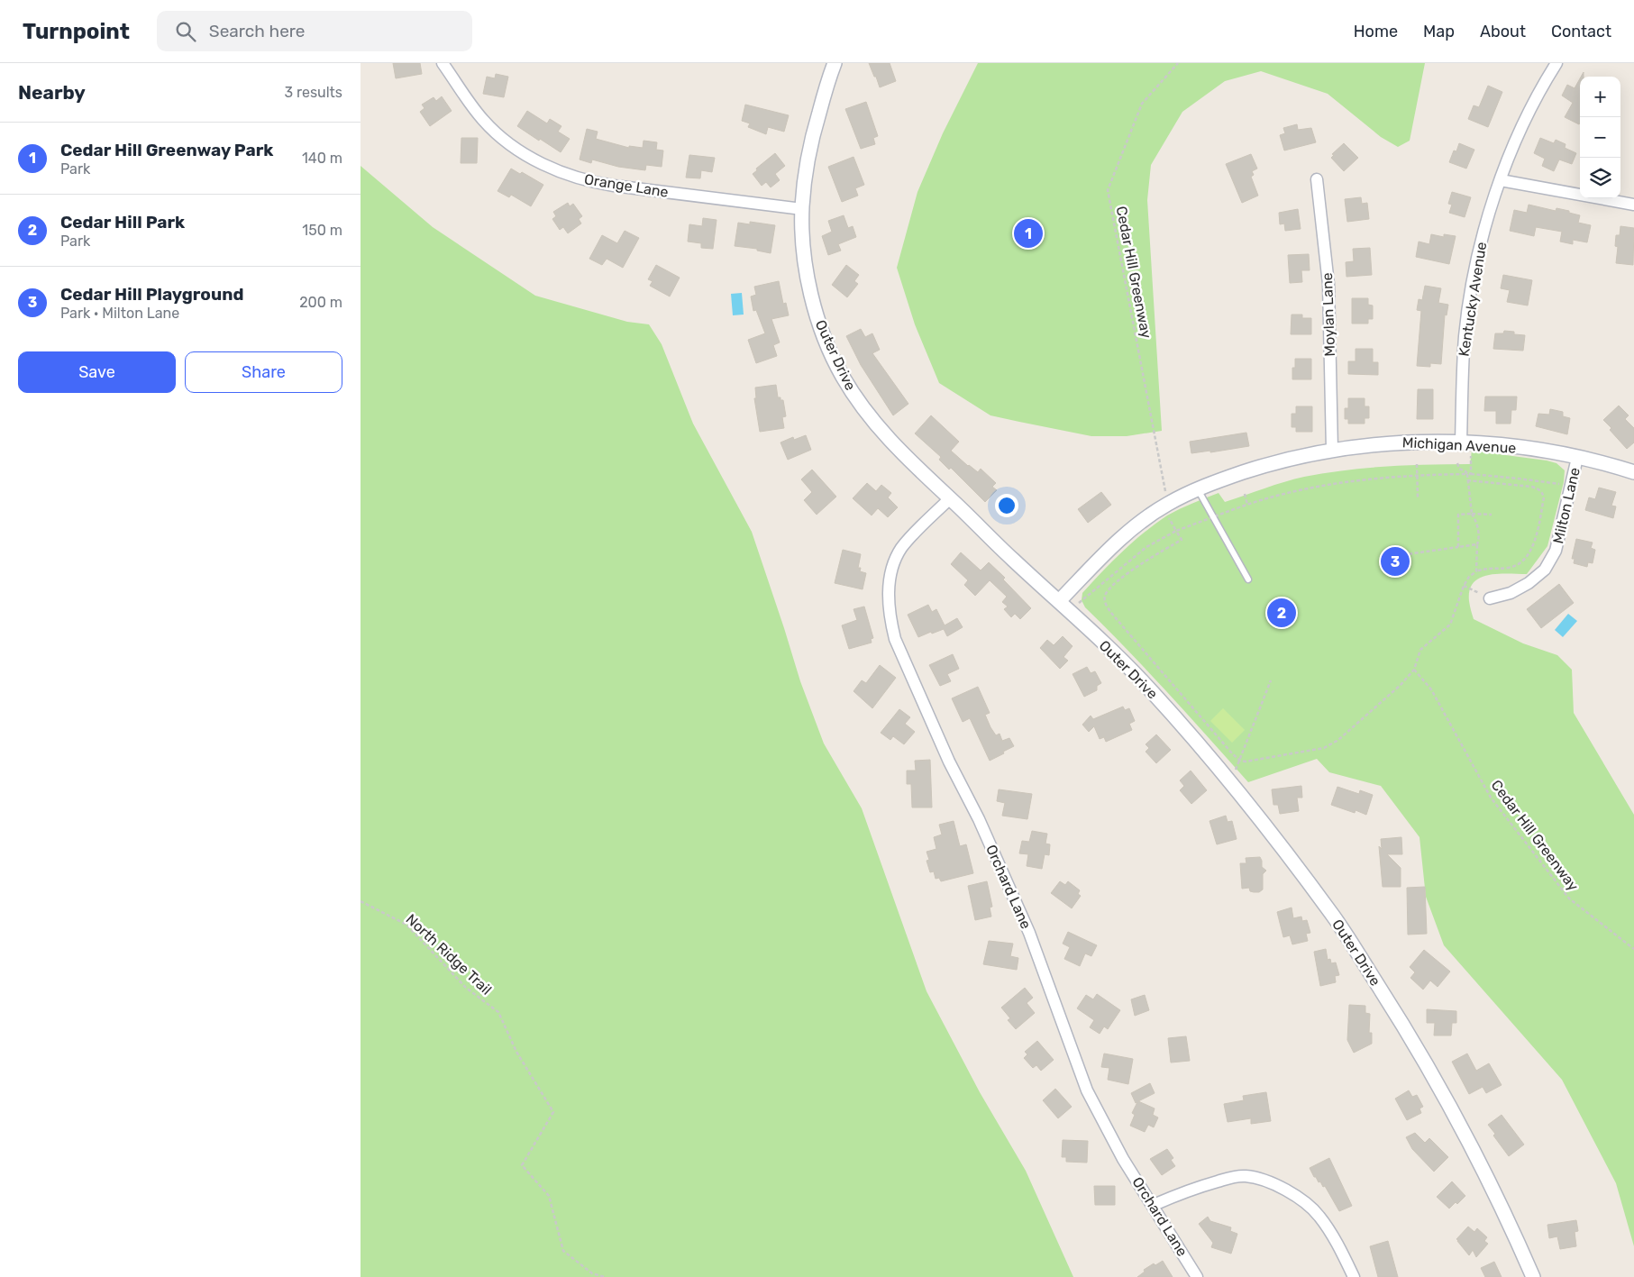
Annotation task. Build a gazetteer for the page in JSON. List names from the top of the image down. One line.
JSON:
{"streets":{"street":["Orange Lane","Kentucky Avenue","Moylan Lane","Outer Drive","Michigan Avenue","Milton Lane","Orchard Lane"],"path":["Cedar Hill Greenway","North Ridge Trail"]},"crossings":[["Orange Lane","Outer Drive"],["Cedar Hill Greenway","Michigan Avenue"],["Kentucky Avenue","Michigan Avenue"],["Moylan Lane","Michigan Avenue"],["Outer Drive","Michigan Avenue"],["Outer Drive","Orchard Lane"],["Michigan Avenue","Milton Lane"]],"page":{"header":"Turnpoint","search":"Search here","nav":["Home","Map","About","Contact"],"heading":["Nearby","3 results"],"map_buttons":["+","−"],"list":[{"mark":"1","name":"Cedar Hill Greenway Park","note":"Park","value":"140 m"},{"mark":"2","name":"Cedar Hill Park","note":"Park","value":"150 m"},{"mark":"3","name":"Cedar Hill Playground","note":"Park · Milton Lane","value":"200 m"}],"pins":["1","3","2"],"buttons":["Save","Share"]}}
